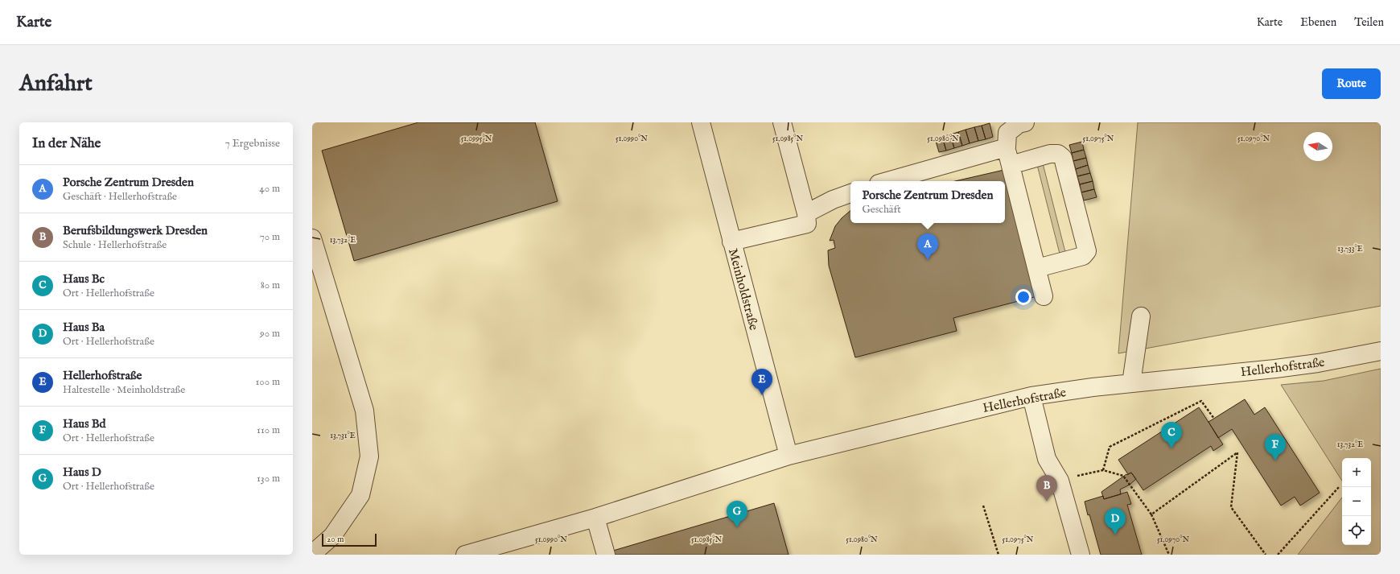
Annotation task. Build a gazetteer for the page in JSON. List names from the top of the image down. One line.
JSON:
{"streets":{"street":["Meinholdstraße","Hellerhofstraße"]},"crossings":[["Meinholdstraße","Hellerhofstraße"]],"scale_bar":"20 m","north":"left","page":{"header":"Karte","nav":["Karte","Ebenen","Teilen"],"buttons":"Route","title":"Anfahrt","heading":["In der Nähe","7 Ergebnisse"],"list":[{"mark":"A","name":"Porsche Zentrum Dresden","note":"Geschäft · Hellerhofstraße","value":"40 m"},{"mark":"B","name":"Berufsbildungswerk Dresden","note":"Schule · Hellerhofstraße","value":"70 m"},{"mark":"C","name":"Haus Bc","note":"Ort · Hellerhofstraße","value":"80 m"},{"mark":"D","name":"Haus Ba","note":"Ort · Hellerhofstraße","value":"90 m"},{"mark":"E","name":"Hellerhofstraße","note":"Haltestelle · Meinholdstraße","value":"100 m"},{"mark":"F","name":"Haus Bd","note":"Ort · Hellerhofstraße","value":"110 m"},{"mark":"G","name":"Haus D","note":"Ort · Hellerhofstraße","value":"130 m"}],"popup":["Porsche Zentrum Dresden","Geschäft"],"pins":["A","E","C","F","B","G","D"],"map_buttons":["+","−"],"scale":"20 m"},"coordinates":["51.0995°N","51.0990°N","51.0985°N","51.0980°N","51.0975°N","51.0970°N","13.732°E","13.733°E","13.731°E"]}
